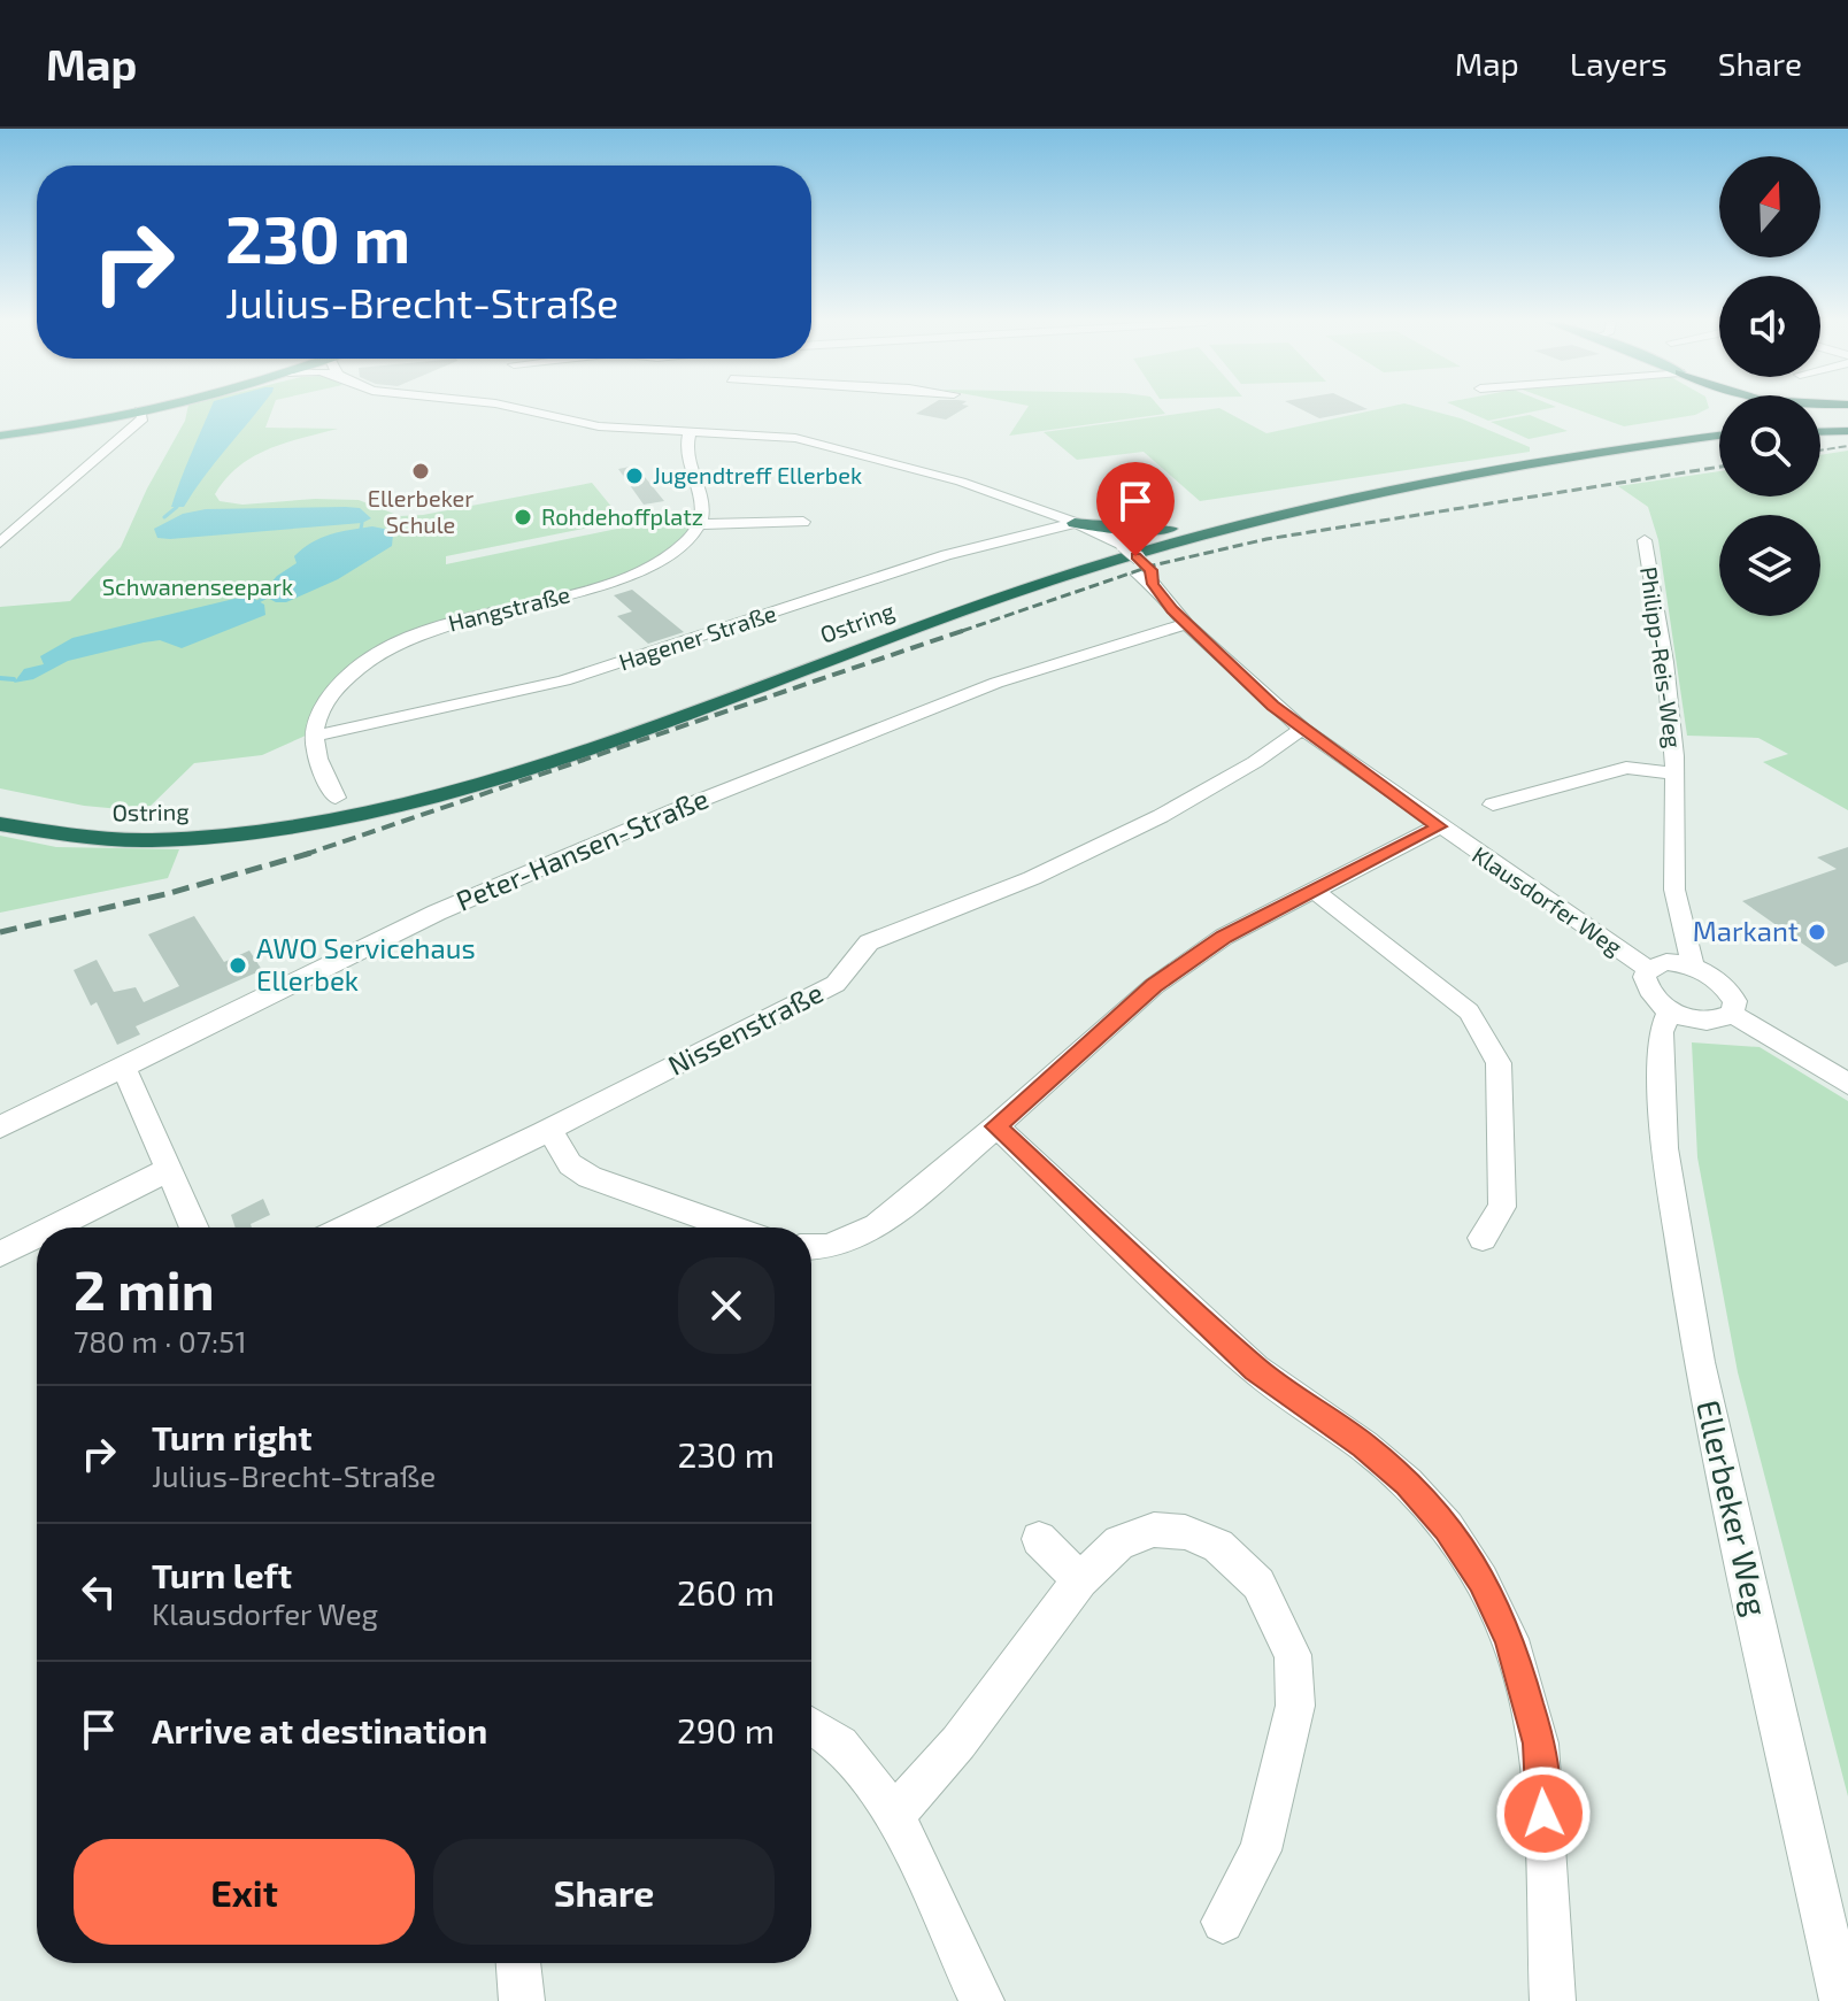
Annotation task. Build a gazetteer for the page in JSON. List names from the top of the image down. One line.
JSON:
{"streets":{"highway":["Ostring"],"street":["Hangstraße","Hagener Straße","Philipp-Reis-Weg","Peter-Hansen-Straße","Klausdorfer Weg","Nissenstraße","Ellerbeker Weg"]},"crossings":[["Hangstraße","Hagener Straße"],["Hagener Straße","Klausdorfer Weg"],["Philipp-Reis-Weg","Klausdorfer Weg"],["Peter-Hansen-Straße","Klausdorfer Weg"],["Klausdorfer Weg","Nissenstraße"],["Klausdorfer Weg","Ellerbeker Weg"]],"parks":["Schwanenseepark"],"places":["Ellerbeker Schule","Jugendtreff Ellerbek","Rohdehoffplatz","Markant","AWO Servicehaus Ellerbek"],"north":"top","page":{"header":"Map","nav":["Map","Layers","Share"],"turn":["230 m","Julius-Brecht-Straße"],"heading":["2 min","780 m · 07:51"],"list":[{"name":"Turn right","note":"Julius-Brecht-Straße","value":"230 m"},{"name":"Turn left","note":"Klausdorfer Weg","value":"260 m"},{"name":"Arrive at destination","value":"290 m"}],"buttons":["Exit","Share"]}}
